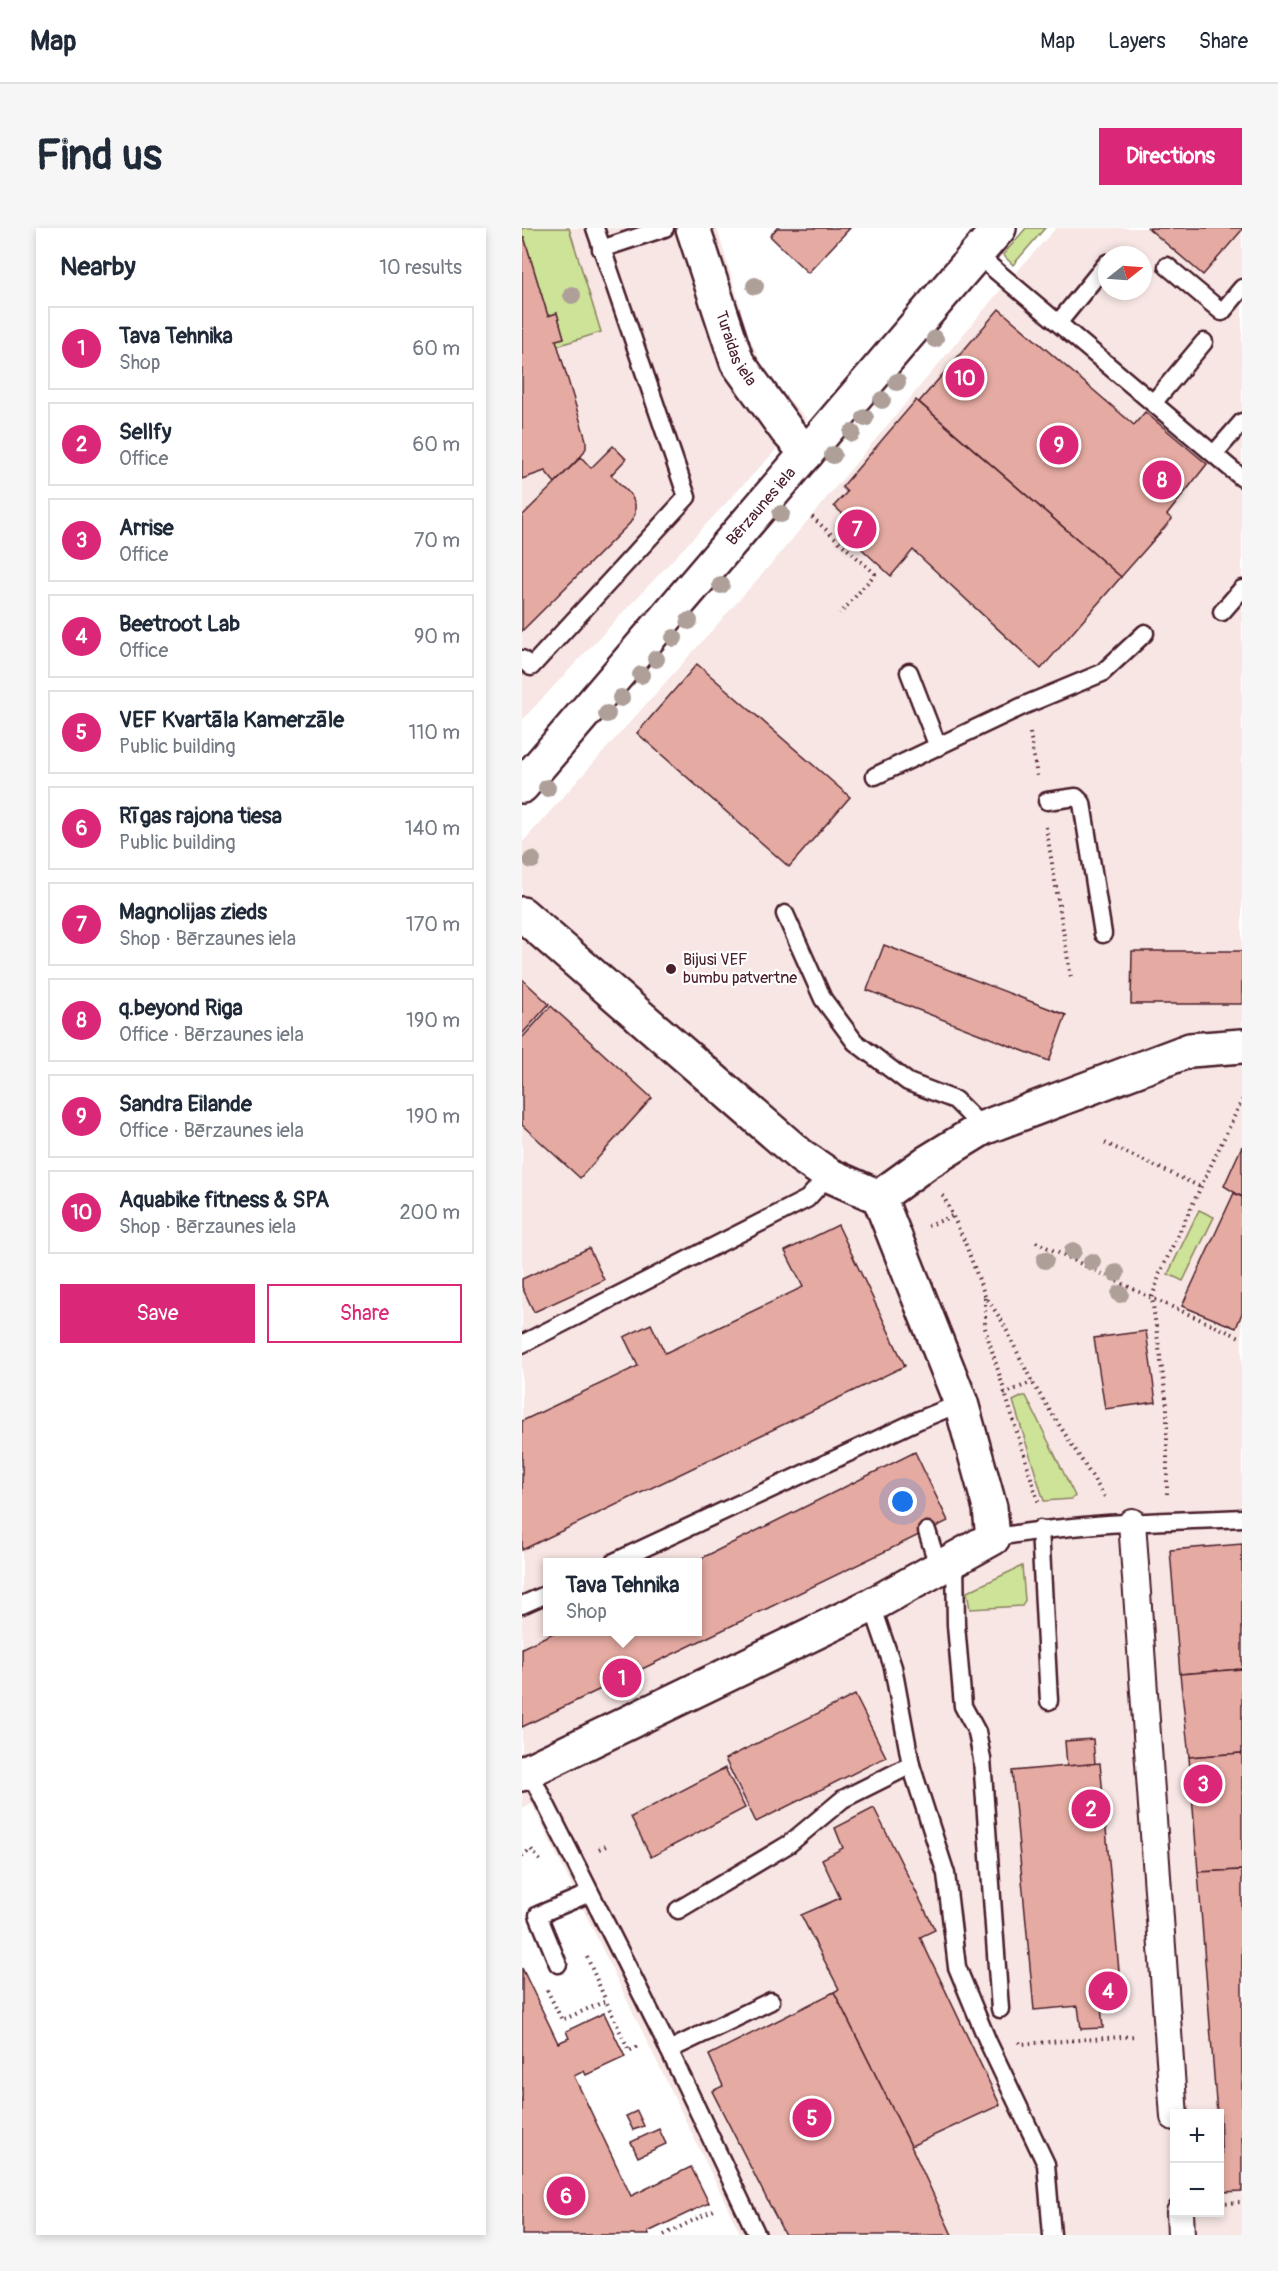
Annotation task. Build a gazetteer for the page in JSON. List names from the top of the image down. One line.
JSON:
{"streets":{"street":["Turaidas iela","Bērzaunes iela"]},"crossings":[["Turaidas iela","Bērzaunes iela"]],"places":["Bijusi VEF bumbu patvertne"],"north":"right","page":{"header":"Map","nav":["Map","Layers","Share"],"buttons":["Directions",["Save","Share"]],"title":"Find us","heading":["Nearby","10 results"],"list":[{"mark":"1","name":"Tava Tehnika","note":"Shop","value":"60 m"},{"mark":"2","name":"Sellfy","note":"Office","value":"60 m"},{"mark":"3","name":"Arrise","note":"Office","value":"70 m"},{"mark":"4","name":"Beetroot Lab","note":"Office","value":"90 m"},{"mark":"5","name":"VEF Kvartāla Kamerzāle","note":"Public building","value":"110 m"},{"mark":"6","name":"Rīgas rajona tiesa","note":"Public building","value":"140 m"},{"mark":"7","name":"Magnolijas zieds","note":"Shop · Bērzaunes iela","value":"170 m"},{"mark":"8","name":"q.beyond Riga","note":"Office · Bērzaunes iela","value":"190 m"},{"mark":"9","name":"Sandra Eilande","note":"Office · Bērzaunes iela","value":"190 m"},{"mark":"10","name":"Aquabike fitness & SPA","note":"Shop · Bērzaunes iela","value":"200 m"}],"pins":["10","9","8","7","1","3","2","4","5","6"],"popup":["Tava Tehnika","Shop"],"map_buttons":["+","−"]}}
